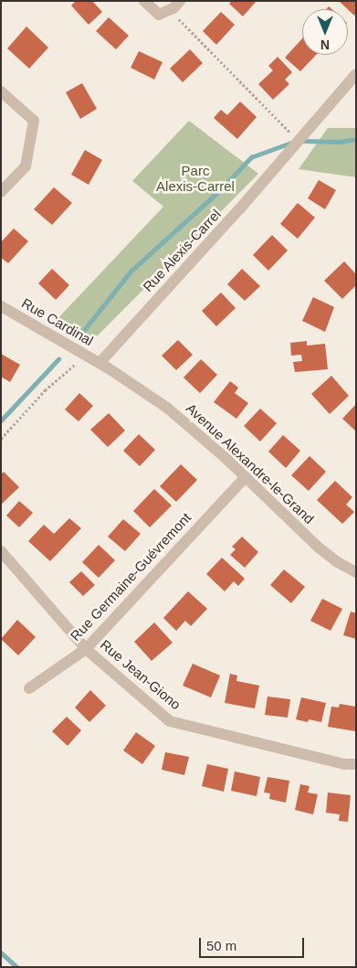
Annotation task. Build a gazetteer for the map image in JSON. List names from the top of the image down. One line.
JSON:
{"streets":{"street":["Rue Alexis-Carrel","Rue Cardinal","Avenue Alexandre-le-Grand","Rue Germaine-Guévremont","Rue Jean-Giono"]},"crossings":[["Rue Alexis-Carrel","Rue Cardinal"],["Rue Alexis-Carrel","Avenue Alexandre-le-Grand"],["Rue Cardinal","Avenue Alexandre-le-Grand"],["Avenue Alexandre-le-Grand","Rue Germaine-Guévremont"],["Rue Germaine-Guévremont","Rue Jean-Giono"]],"parks":["Parc Alexis-Carrel"],"scale_bar":"50 m","north":"bottom"}
